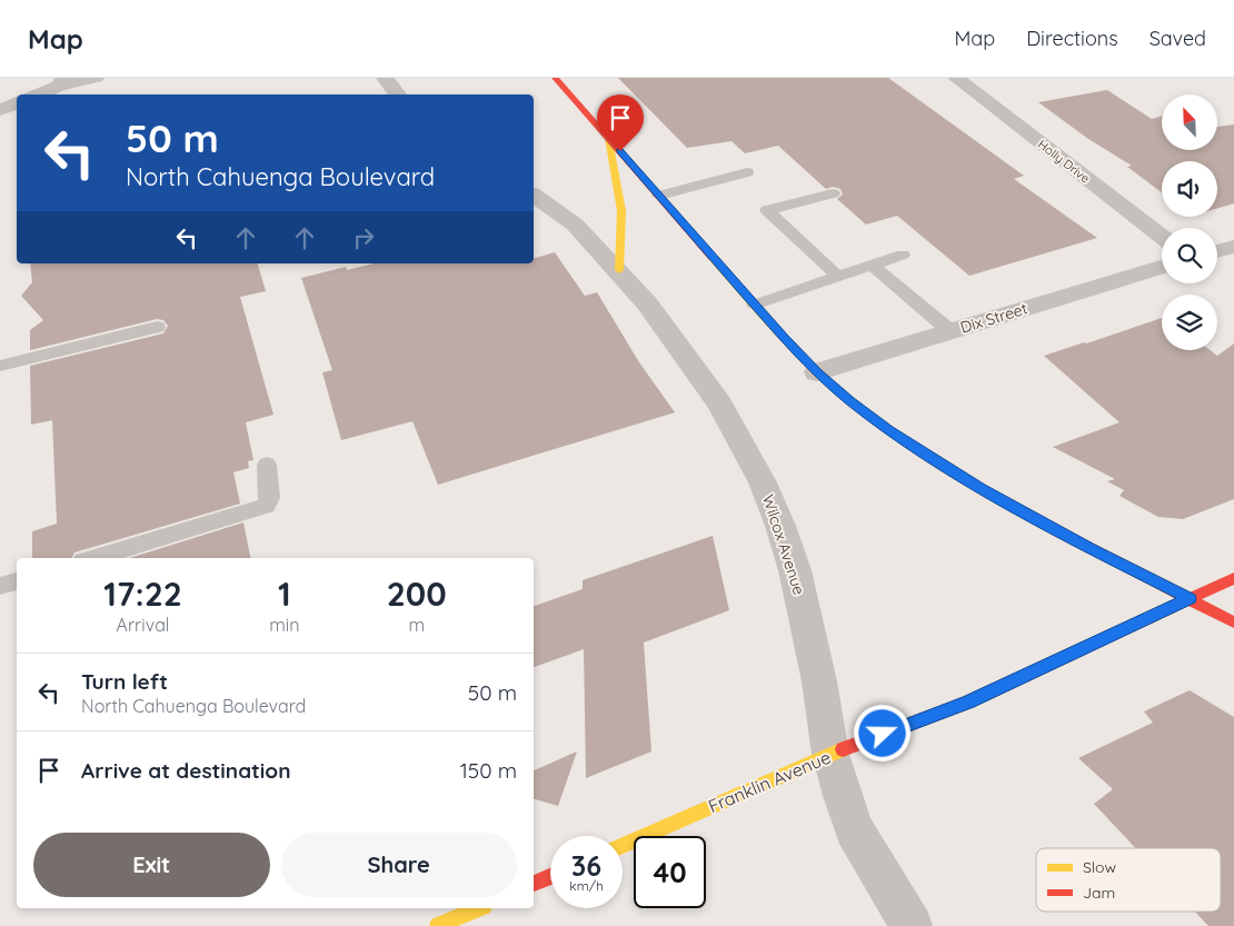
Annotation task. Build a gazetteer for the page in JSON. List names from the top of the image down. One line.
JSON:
{"streets":{"main road":["Franklin Avenue"],"street":["Holly Drive","Dix Street","Wilcox Avenue"]},"crossings":[["Wilcox Avenue","Franklin Avenue"]],"legend":["Slow","Jam"],"north":"top left","page":{"header":"Map","nav":["Map","Directions","Saved"],"turn":["50 m","North Cahuenga Boulevard"],"eta":["17:22","Arrival","1","min","200","m"],"list":[{"name":"Turn left","note":"North Cahuenga Boulevard","value":"50 m"},{"name":"Arrive at destination","value":"150 m"}],"buttons":["Exit","Share"],"speed":"36 km/h","limit":"40"}}
